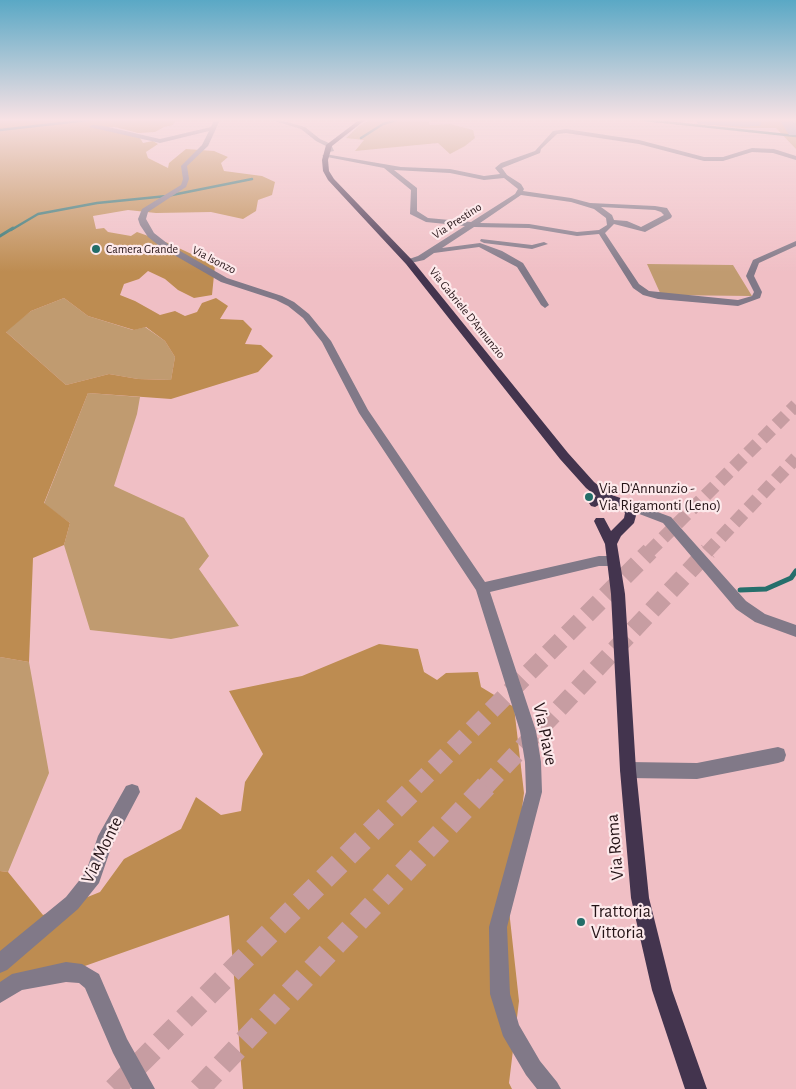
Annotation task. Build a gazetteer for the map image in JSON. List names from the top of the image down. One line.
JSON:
{"streets":{"main road":["Via Gabriele D'Annunzio","Via Roma"],"street":["Via Prestino","Via Isonzo","Via Piave","Via Monte"]},"crossings":[["Via Prestino","Via Gabriele D'Annunzio"],["Via Isonzo","Via Piave"]],"places":["Camera Grande","Via D'Annunzio - Via Rigamonti (Leno)","Trattoria Vittoria"]}
